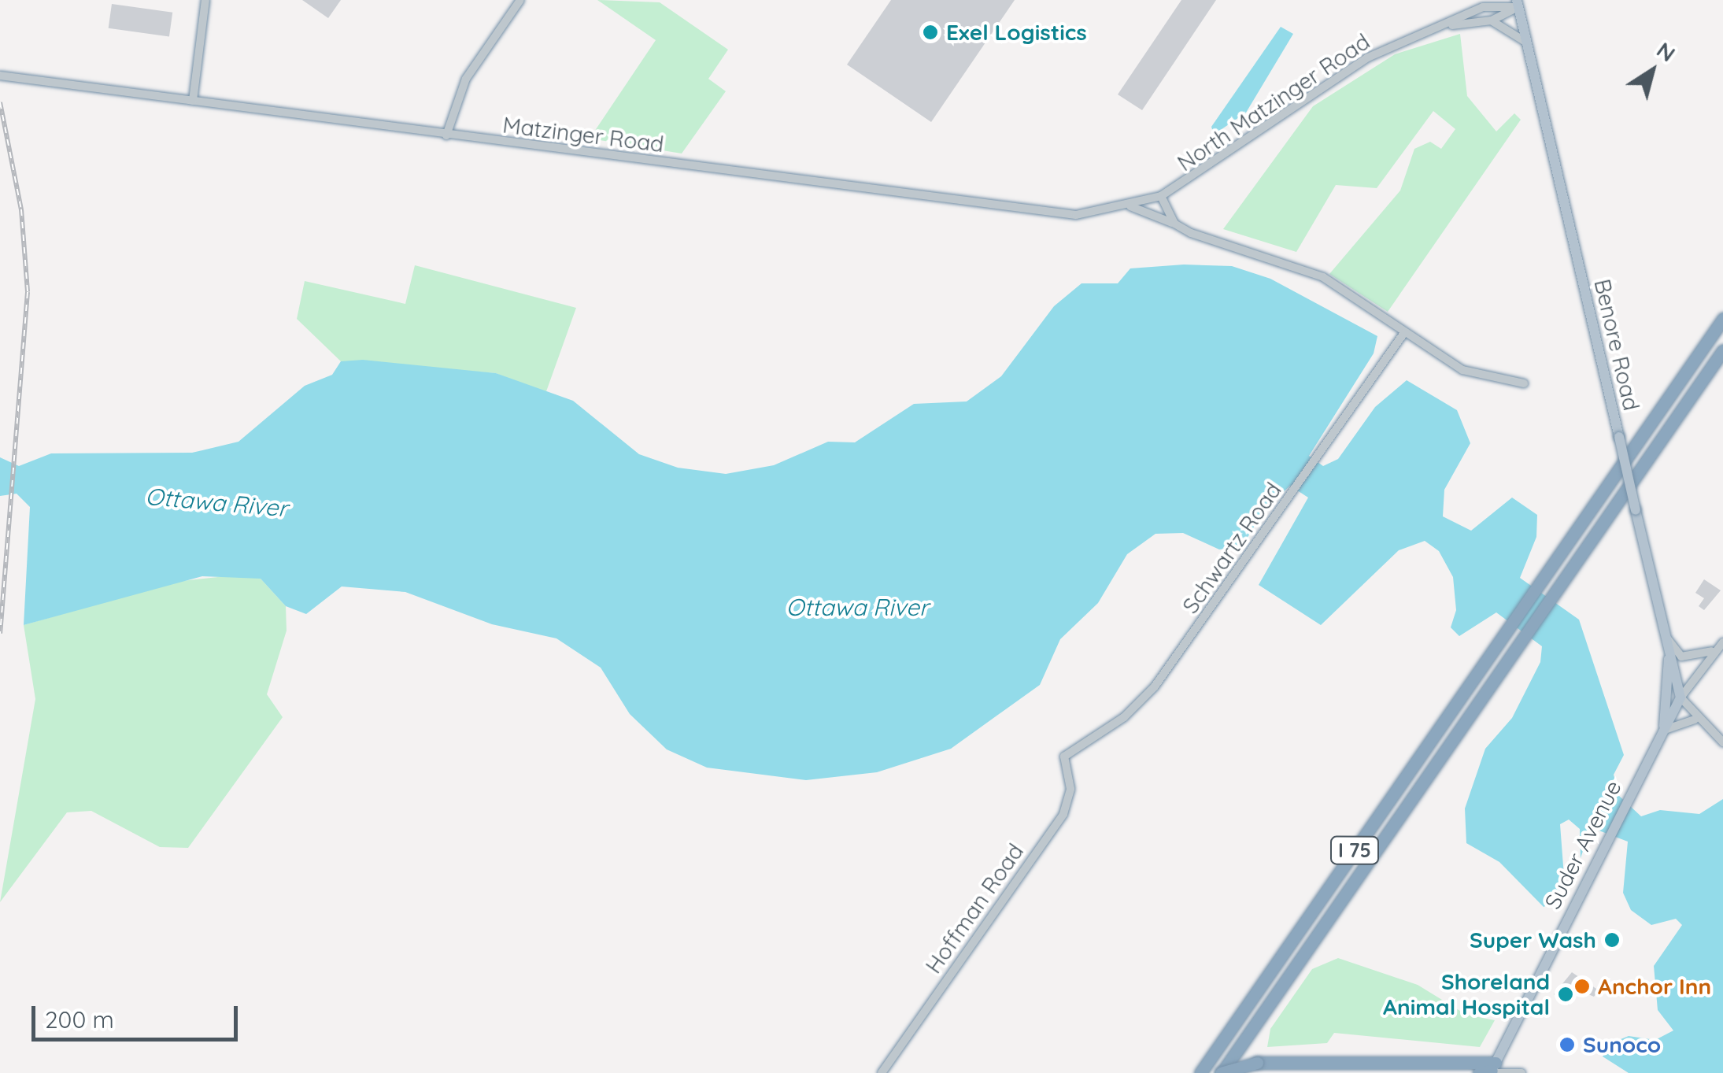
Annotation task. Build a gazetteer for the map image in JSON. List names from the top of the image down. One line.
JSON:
{"streets":{"highway":["I 75"],"main road":["Benore Road","Suder Avenue"],"street":["North Matzinger Road","Matzinger Road","Schwartz Road","Hoffman Road"]},"crossings":[["North Matzinger Road","Matzinger Road"],["North Matzinger Road","Benore Road"],["Benore Road","Suder Avenue"],["Schwartz Road","Hoffman Road"]],"water":["Ottawa River"],"places":["Exel Logistics","Super Wash","Anchor Inn","Shoreland Animal Hospital","Sunoco"],"scale_bar":"200 m","north":"top right"}
